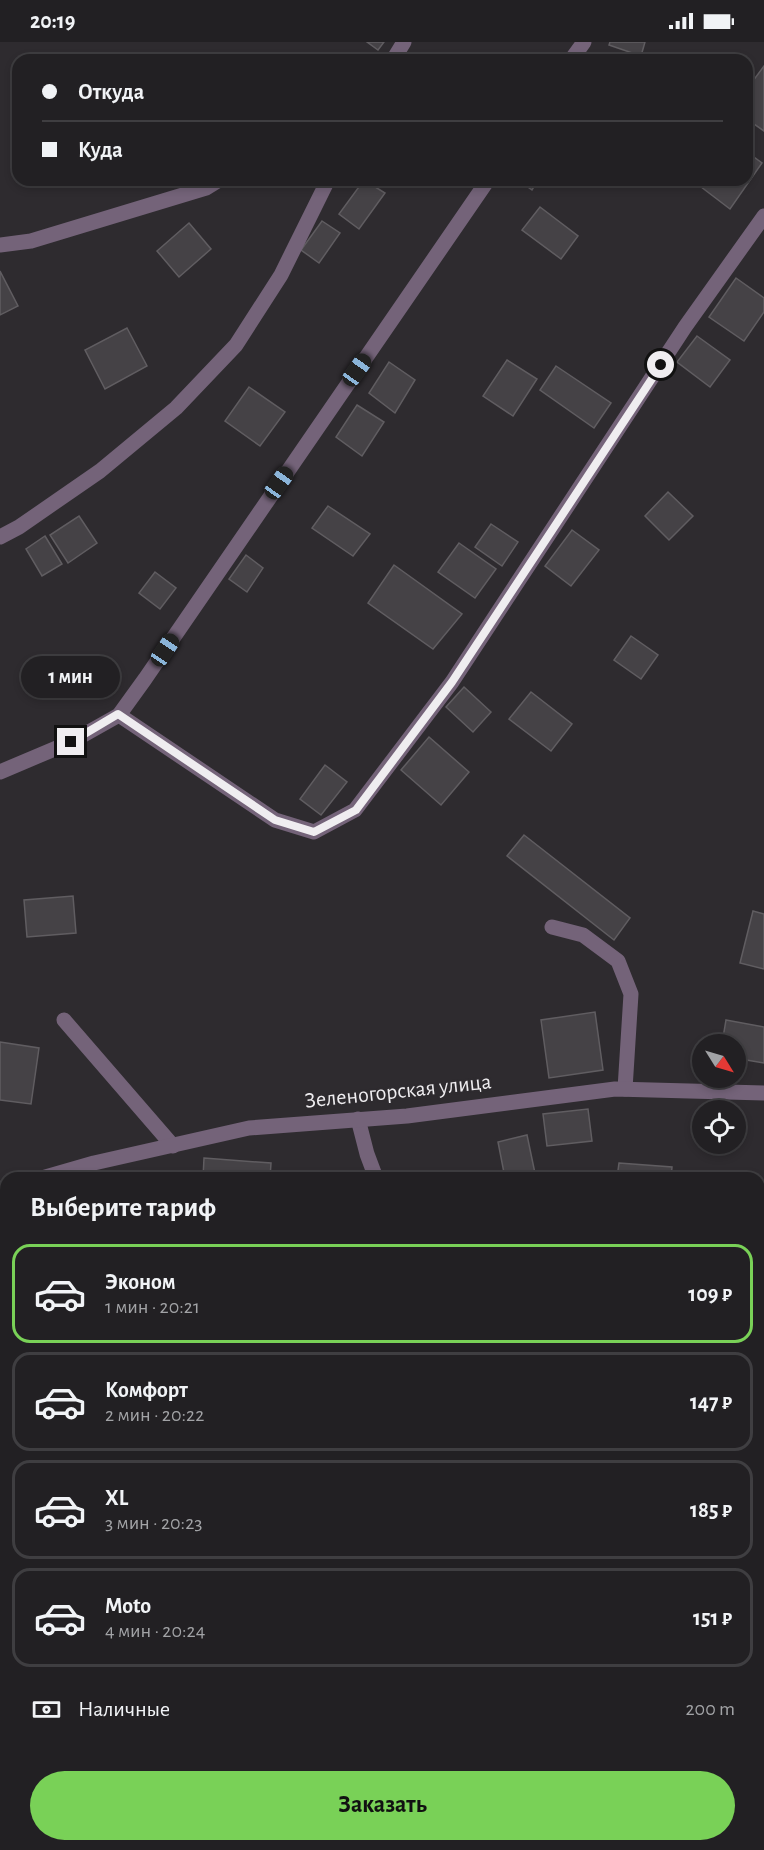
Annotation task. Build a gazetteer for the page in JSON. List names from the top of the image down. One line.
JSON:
{"streets":{"street":["Зеленогорская улица"]},"north":"bottom right","page":{"status":"20:19","banner":["Откуда","Куда"],"bubble":"1 мин","heading":"Выберите тариф","list":[{"name":"Эконом","note":"1 мин · 20:21","value":"109 ₽"},{"name":"Комфорт","note":"2 мин · 20:22","value":"147 ₽"},{"name":"XL","note":"3 мин · 20:23","value":"185 ₽"},{"name":"Moto","note":"4 мин · 20:24","value":"151 ₽"}],"pay":["Наличные","200 m"],"buttons":"Заказать"}}
